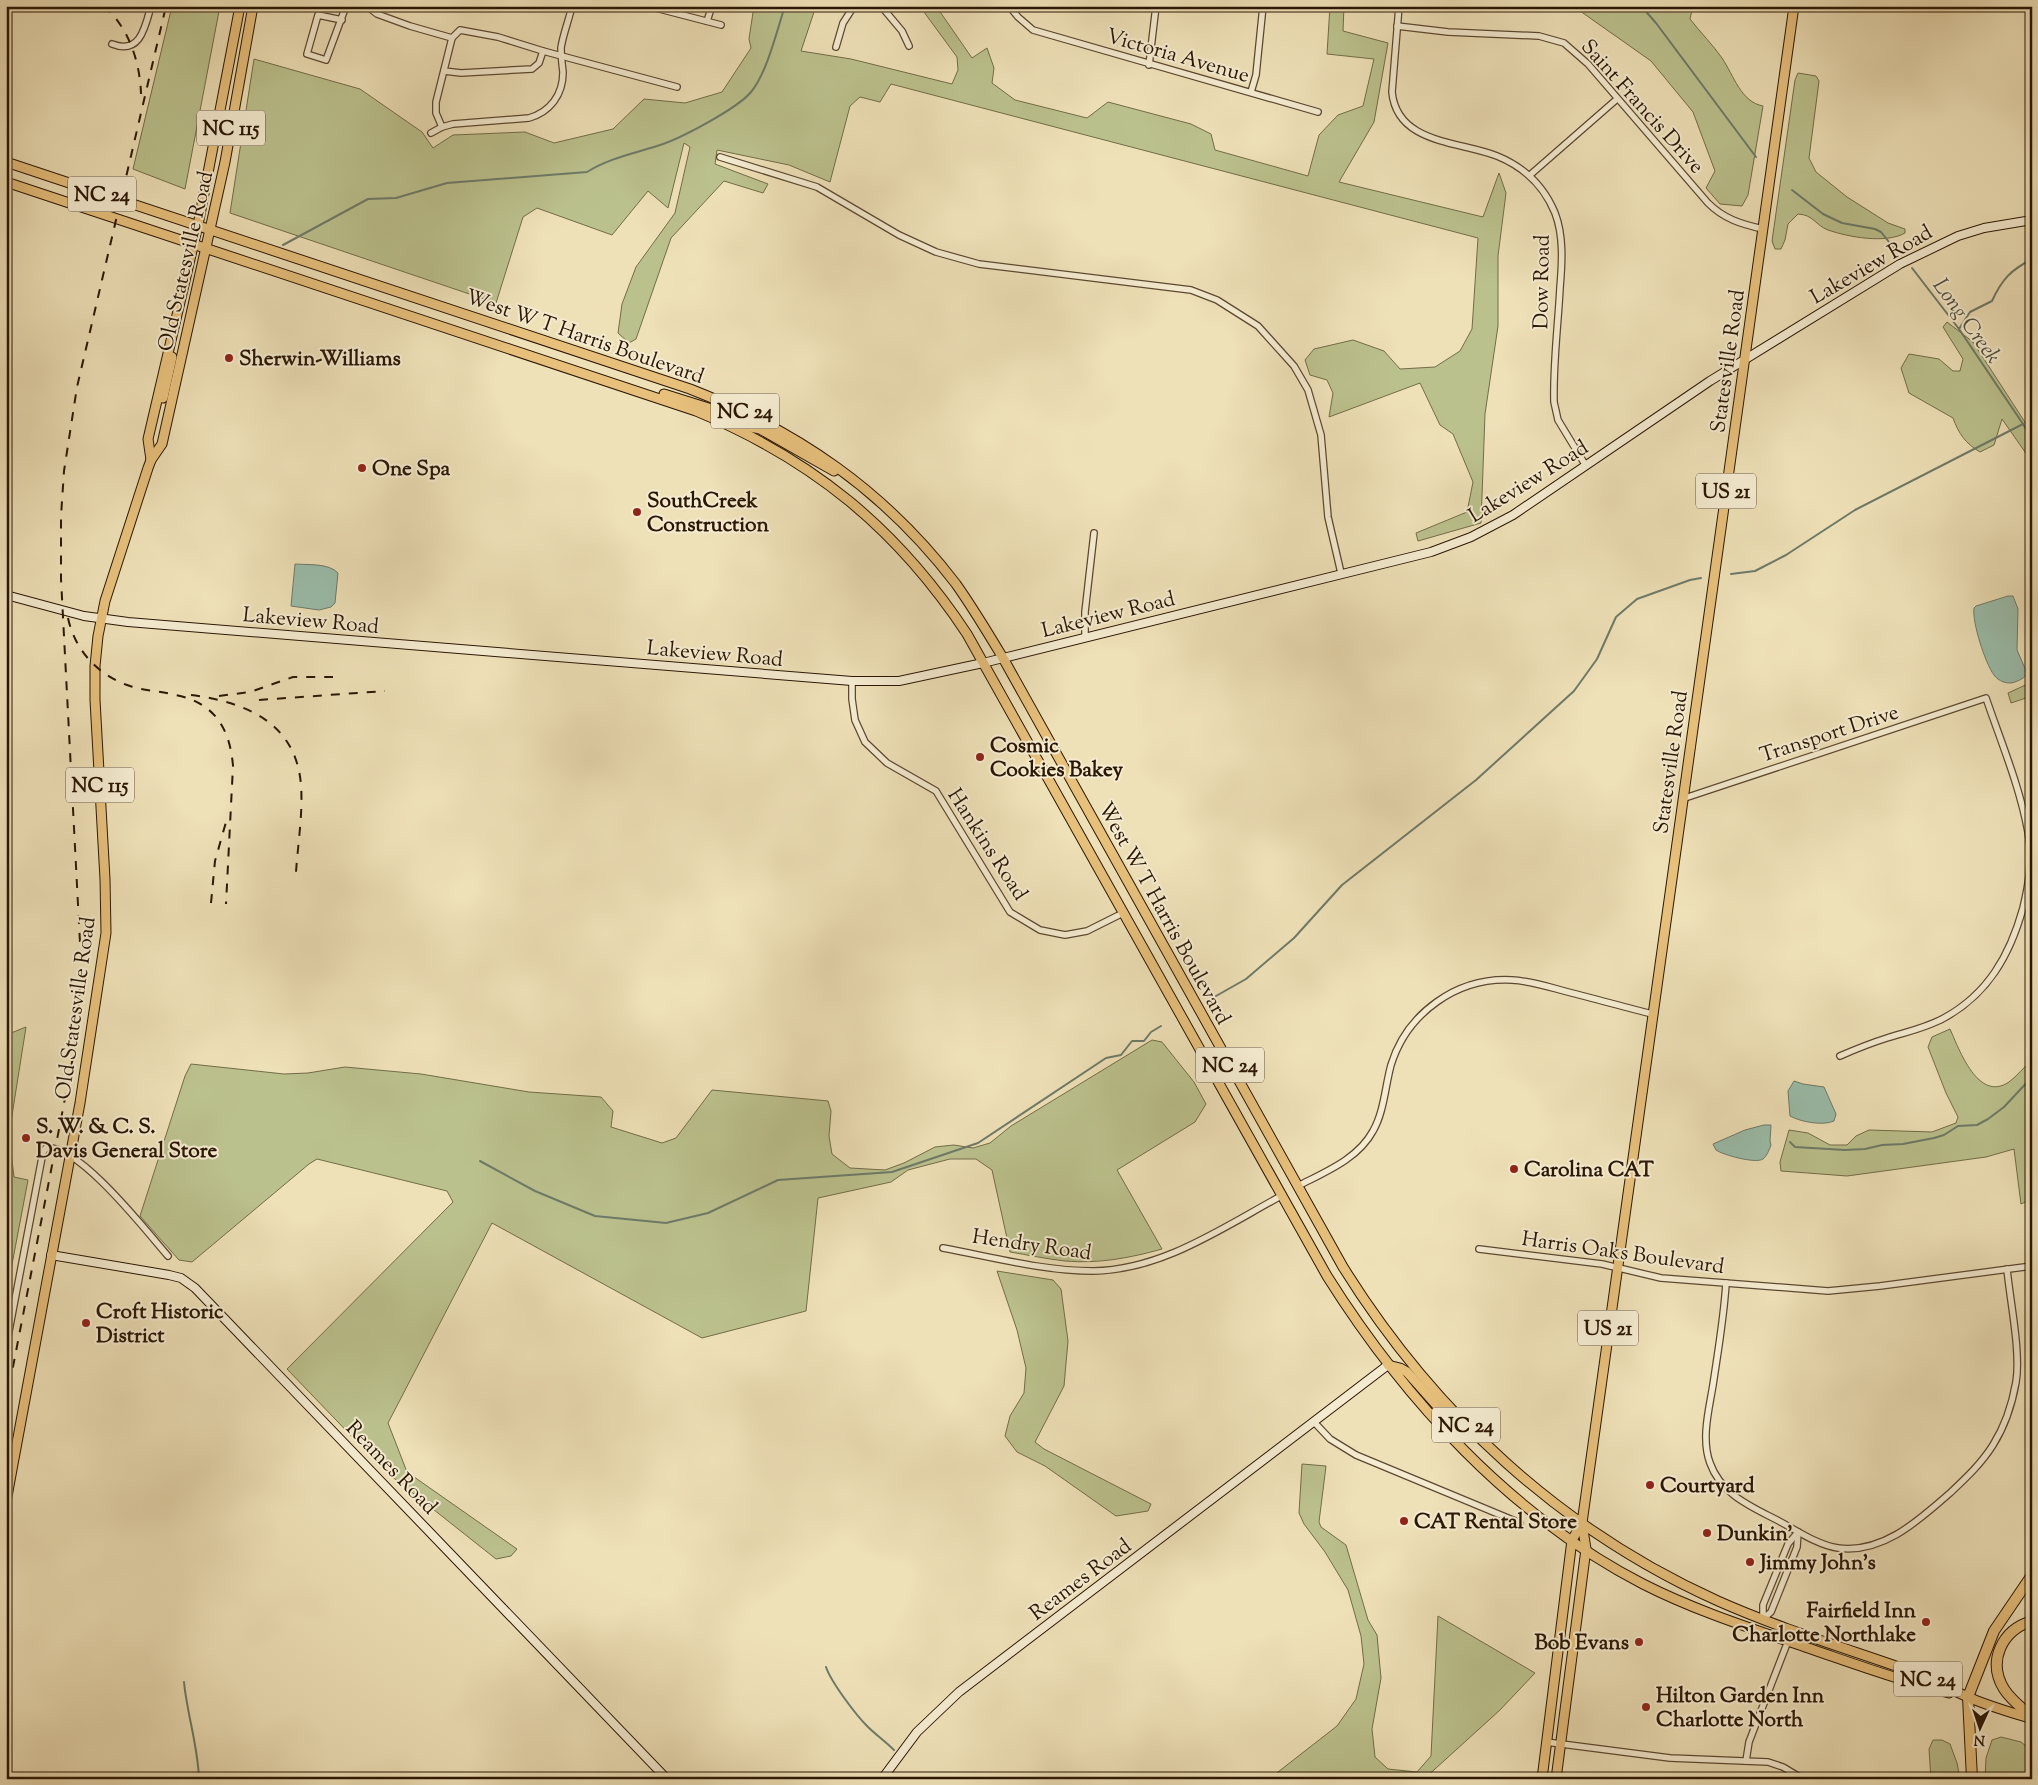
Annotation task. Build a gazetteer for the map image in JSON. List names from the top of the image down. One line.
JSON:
{"streets":{"main road":["NC 115","NC 24","Old Statesville Road","Lakeview Road","West W T Harris Boulevard","Statesville Road","US 21","Reames Road"],"street":["Victoria Avenue","Saint Francis Drive","Dow Road","Transport Drive","Hankins Road","Hendry Road","Harris Oaks Boulevard"]},"crossings":[["Saint Francis Drive","Dow Road"],["Saint Francis Drive","Statesville Road"],["Old Statesville Road","Lakeview Road"],["Old Statesville Road","West W T Harris Boulevard"],["Old Statesville Road","Reames Road"],["Lakeview Road","Dow Road"],["Lakeview Road","West W T Harris Boulevard"],["Lakeview Road","Statesville Road"],["Lakeview Road","Hankins Road"],["West W T Harris Boulevard","Statesville Road"],["West W T Harris Boulevard","Hankins Road"],["West W T Harris Boulevard","Hendry Road"],["West W T Harris Boulevard","Reames Road"],["Statesville Road","Transport Drive"],["Statesville Road","Harris Oaks Boulevard"]],"water":["Long Creek"],"places":["Sherwin-Williams","One Spa","SouthCreek Construction","Cosmic Cookies Bakey","S. W. & C. S. Davis General Store","Carolina CAT","Croft Historic District","Courtyard","CAT Rental Store","Dunkin'","Jimmy John's","Fairfield Inn Charlotte Northlake","Bob Evans","Hilton Garden Inn Charlotte North"],"north":"bottom"}
